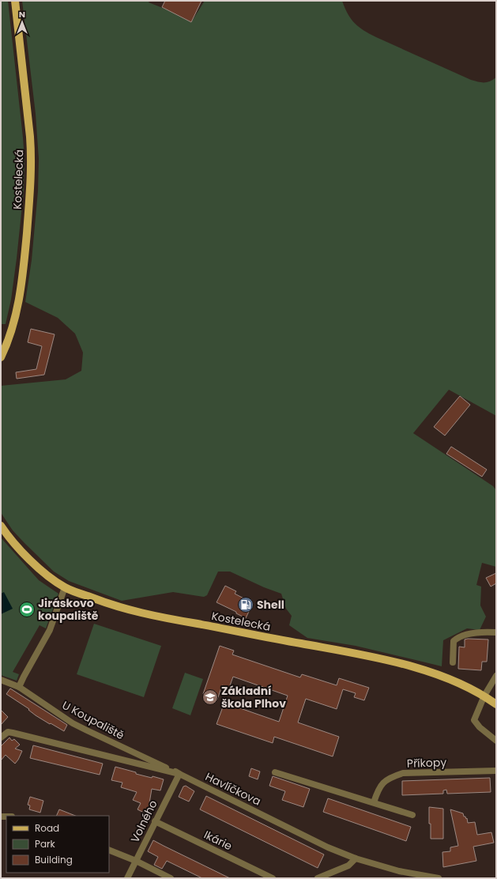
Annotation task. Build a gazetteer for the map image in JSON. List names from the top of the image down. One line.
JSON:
{"streets":{"main road":["Kostelecká"],"street":["U Koupaliště","Příkopy","Havlíčkova","Volného","Ikárie"]},"crossings":[["U Koupaliště","Havlíčkova"],["U Koupaliště","Volného"],["Havlíčkova","Volného"],["Volného","Ikárie"]],"places":{"fuel station":["Shell"],"sports":["Jiráskovo koupaliště"],"school or university":["Základní škola Plhov"]},"legend":["Road","Park","Building"],"north":"top"}
